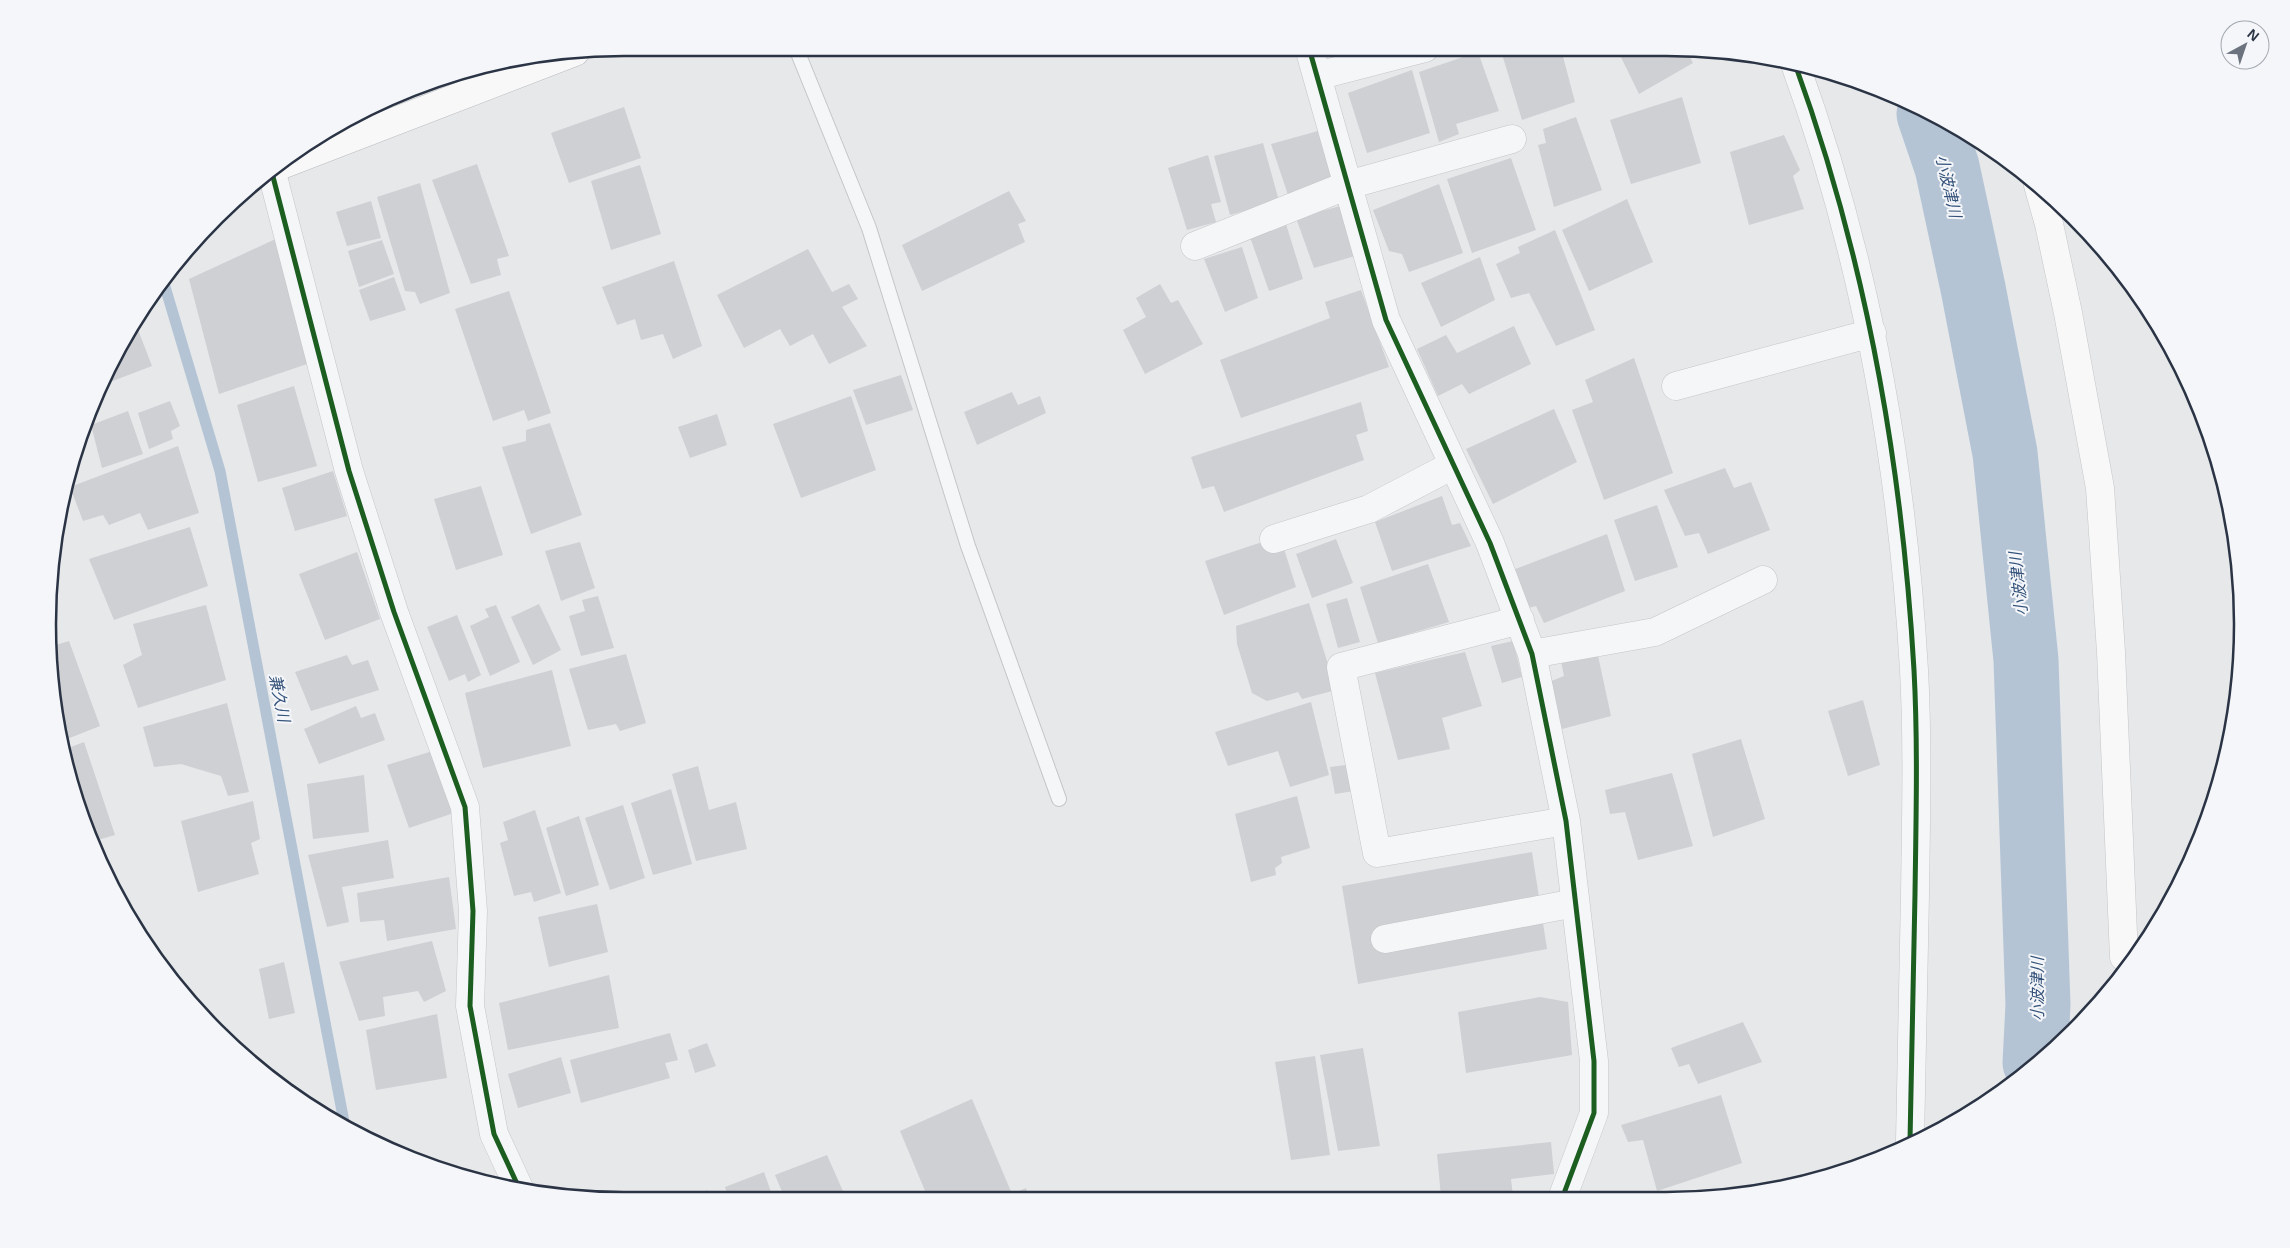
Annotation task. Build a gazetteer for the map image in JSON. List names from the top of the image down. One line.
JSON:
{"water":["小波津川","兼久川"],"north":"top right"}
